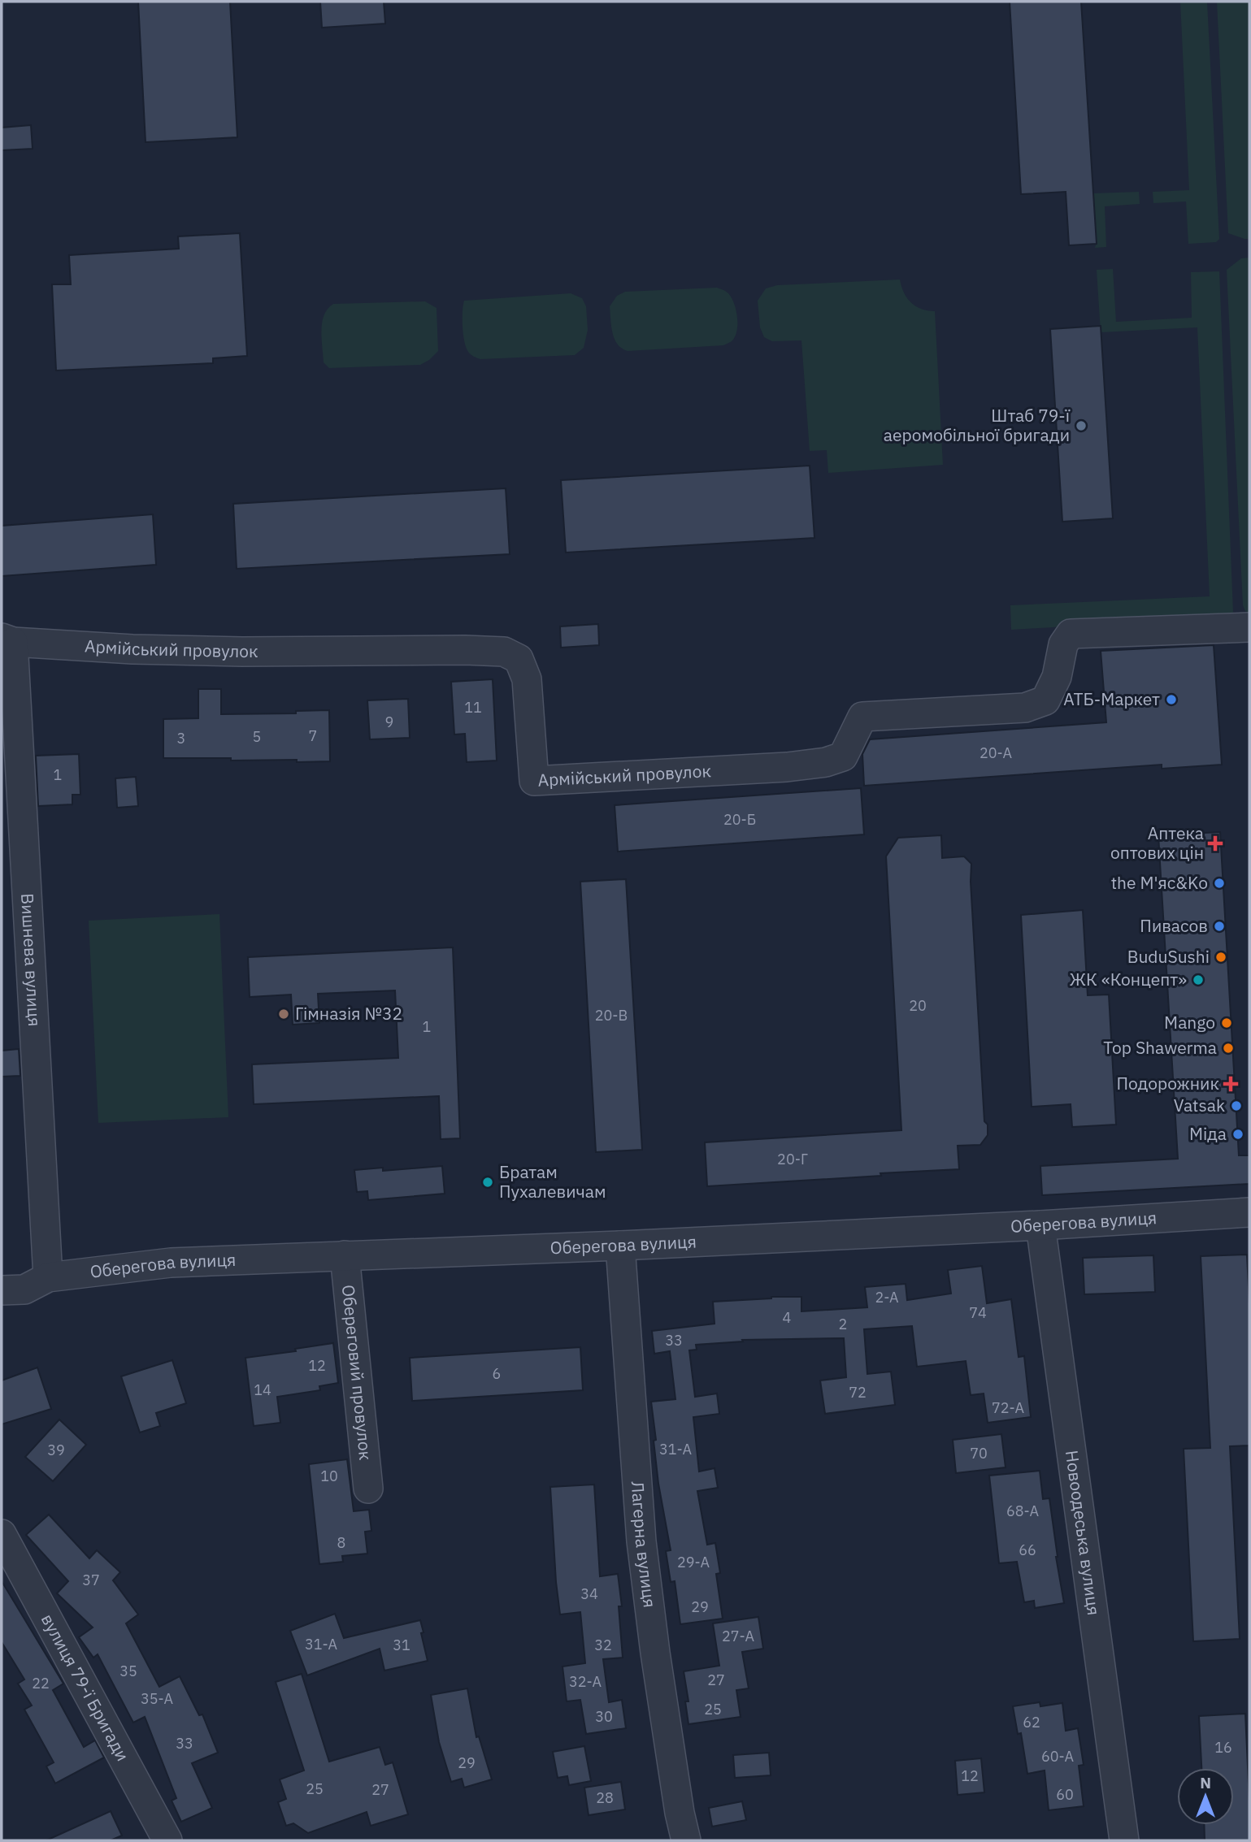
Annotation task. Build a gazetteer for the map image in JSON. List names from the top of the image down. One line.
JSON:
{"streets":{"street":["Армійський провулок","Вишнева вулиця","Оберегова вулиця","Обереговий провулок","Новоодеська вулиця","Лагерна вулиця","вулиця 79-ї Бригади"]},"crossings":[["Армійський провулок","Вишнева вулиця"],["Вишнева вулиця","Оберегова вулиця"],["Оберегова вулиця","Обереговий провулок"],["Оберегова вулиця","Новоодеська вулиця"],["Оберегова вулиця","Лагерна вулиця"]],"places":{"other":["Штаб 79-ї аеромобільної бригади","АТБ-Маркет","the М'яс&Kо","Пивасов","BuduSushi","ЖК «Концепт»","Гімназія №32","Mango","Top Shawerma","Vatsak","Міда","Братам Пухалевичам"],"health":["Аптека оптових цін","Подорожник"]},"house_numbers":["11","9","7","5","3","20-А","1","20-Б","20","20-В","1","20-Г","2-А","74","4","2","33","12","6","14","72","72-А","31-А","39","70","10","68-А","8","66","29-А","37","34","29","27-А","31-А","31","32","35","27","32-А","22","35-А","25","30","62","33","16","60-А","29","12","25","27","60","28"],"north":"top"}
